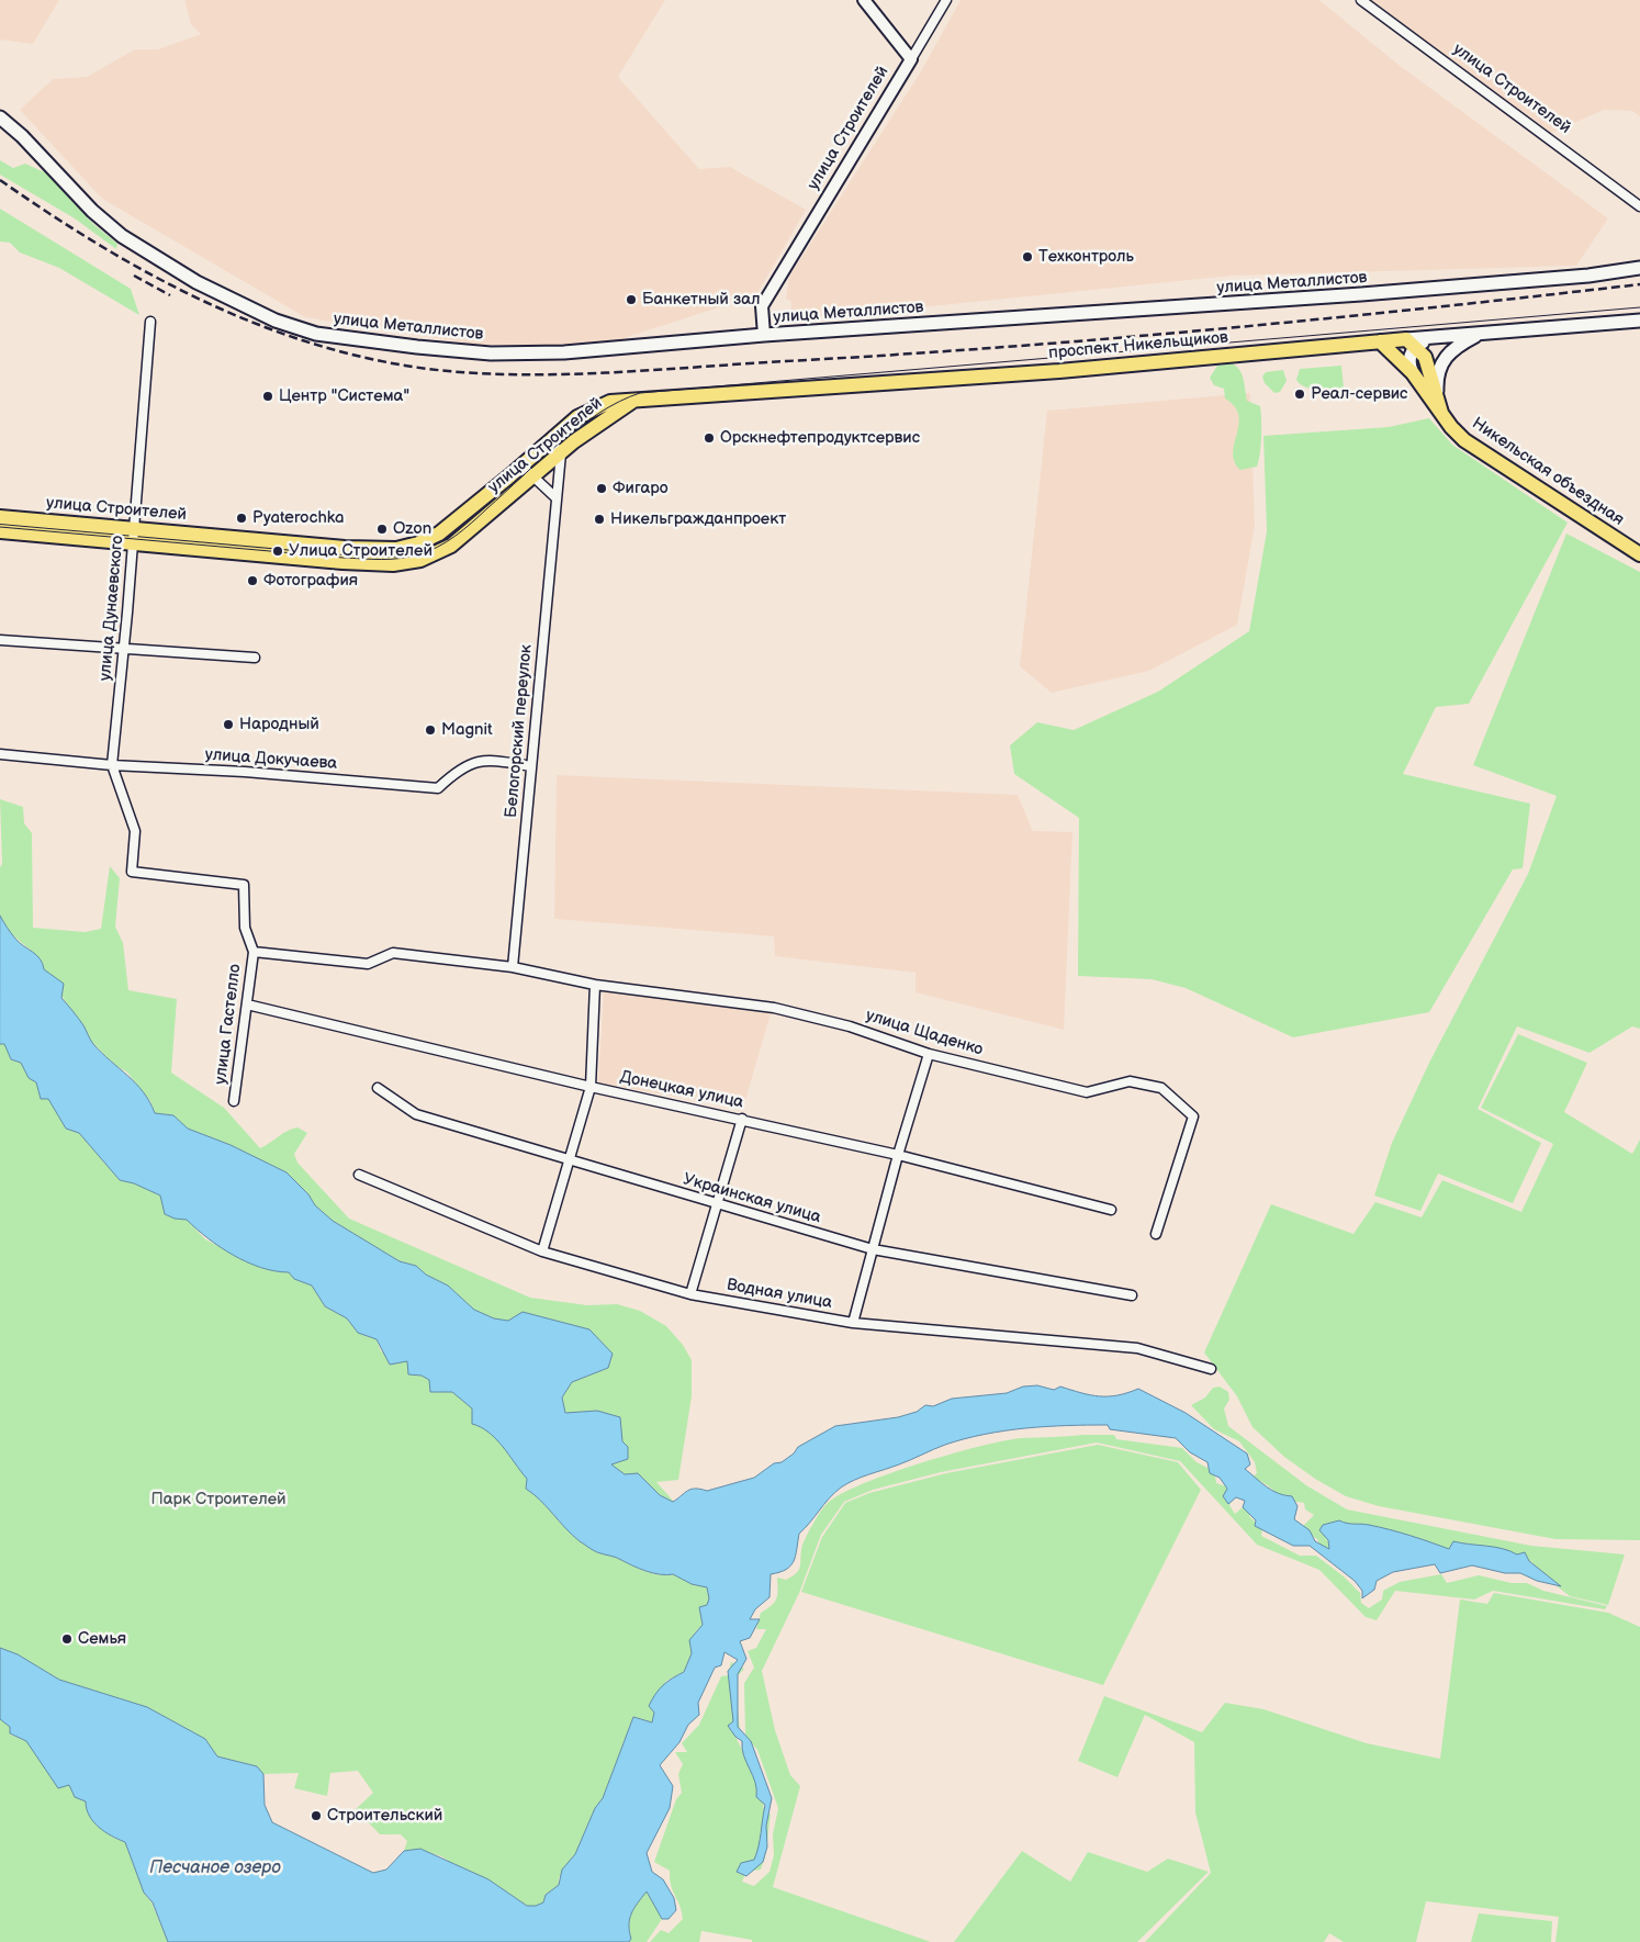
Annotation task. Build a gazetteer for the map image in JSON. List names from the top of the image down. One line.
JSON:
{"streets":{"main road":["улица Строителей","улица Металлистов","проспект Никельщиков","Никельская объездная"],"street":["улица Дунаевского","Белогорский переулок","улица Докучаева","улица Гастелло","улица Щаденко","Донецкая улица","Украинская улица","Водная улица"]},"crossings":[["улица Строителей","улица Металлистов"],["улица Строителей","проспект Никельщиков"],["улица Строителей","улица Дунаевского"],["улица Строителей","Белогорский переулок"],["проспект Никельщиков","Никельская объездная"],["улица Дунаевского","улица Докучаева"],["Белогорский переулок","улица Докучаева"],["Белогорский переулок","улица Щаденко"],["улица Гастелло","улица Щаденко"],["улица Гастелло","Донецкая улица"]],"water":["Песчаное озеро"],"parks":["Парк Строителей"],"places":["Техконтроль","Банкетный зал","Реал-сервис","Центр \"Система\"","Орскнефтепродуктсервис","Фигаро","Pyaterochka","Никельгражданпроект","Ozon","Улица Строителей","Фотография","Народный","Magnit","Семья","Строительский"]}
